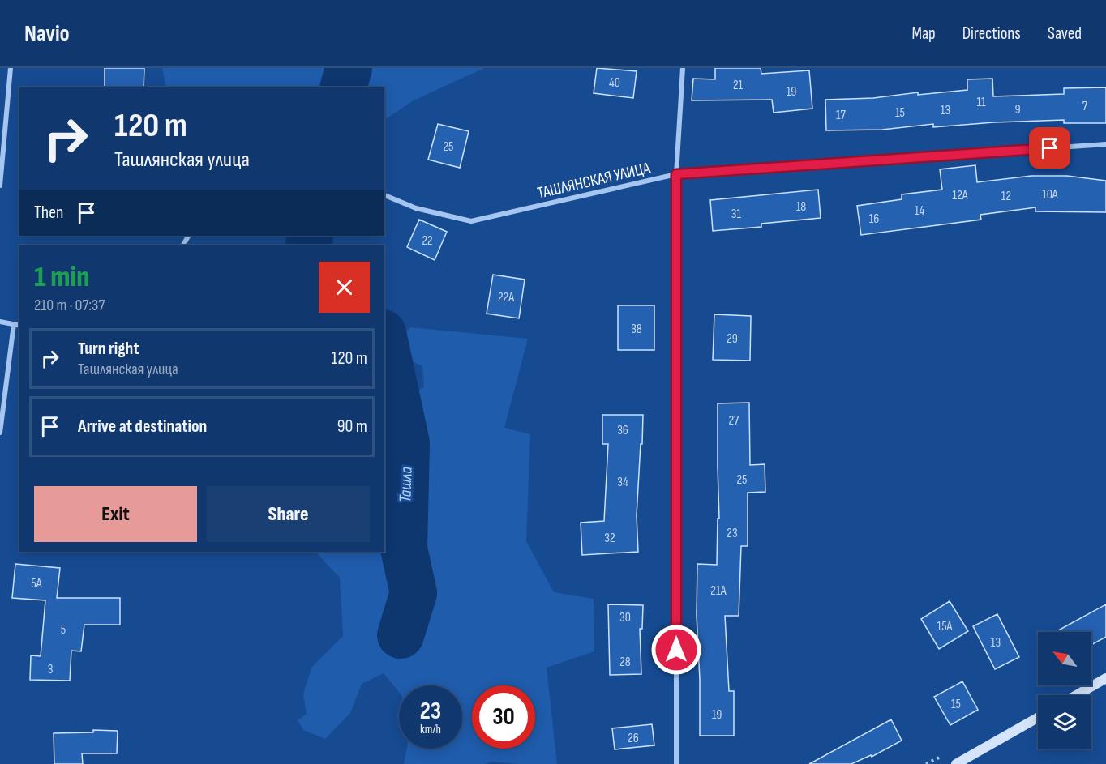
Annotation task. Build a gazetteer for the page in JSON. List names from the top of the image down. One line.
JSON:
{"streets":{"street":["ТАШЛЯНСКАЯ УЛИЦА"]},"water":["Ташла"],"house_numbers":["40","21","19","11","7","9","13","15","17","25","10А","12А","12","18","14","31","16","22","22А","38","29","27","36","25","34","23","32","5А","21А","30","15А","5","13","28","3","15","19","26"],"north":"top left","page":{"header":"Navio","nav":["Map","Directions","Saved"],"turn":["120 m","Ташлянская улица"],"then":"Then","heading":["1 min","210 m · 07:37"],"list":[{"name":"Turn right","note":"Ташлянская улица","value":"120 m"},{"name":"Arrive at destination","value":"90 m"}],"buttons":["Exit","Share"],"speed":"23 km/h","limit":"30"}}
